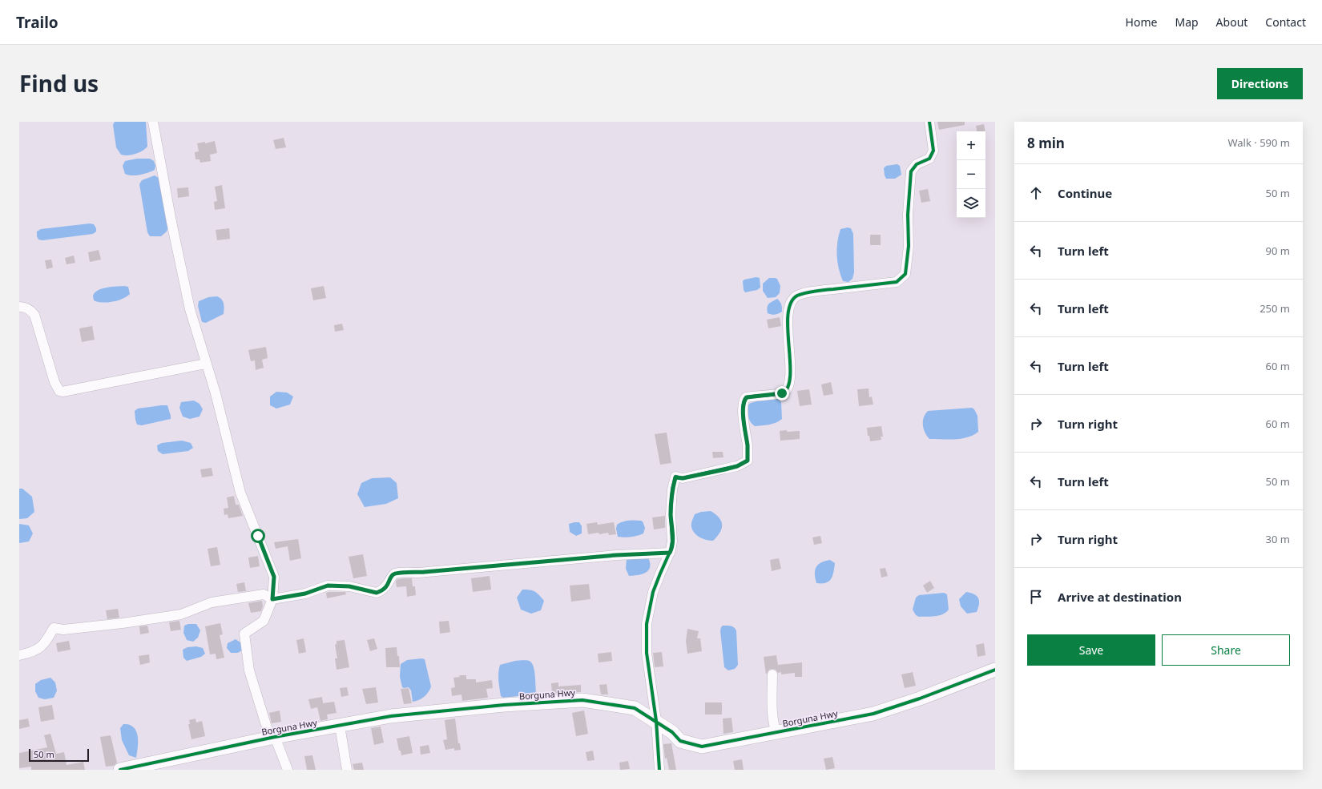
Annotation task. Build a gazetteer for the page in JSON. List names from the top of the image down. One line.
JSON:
{"streets":{"street":["Borguna Hwy"]},"scale_bar":"50 m","page":{"header":"Trailo","nav":["Home","Map","About","Contact"],"title":"Find us","buttons":["Directions",["Save","Share"]],"heading":["8 min","Walk · 590 m"],"map_buttons":["+","−"],"list":[["Continue","50 m"],["Turn left","90 m"],["Turn left","250 m"],["Turn left","60 m"],["Turn right","60 m"],["Turn left","50 m"],["Turn right","30 m"],"Arrive at destination"],"scale":"50 m"}}
